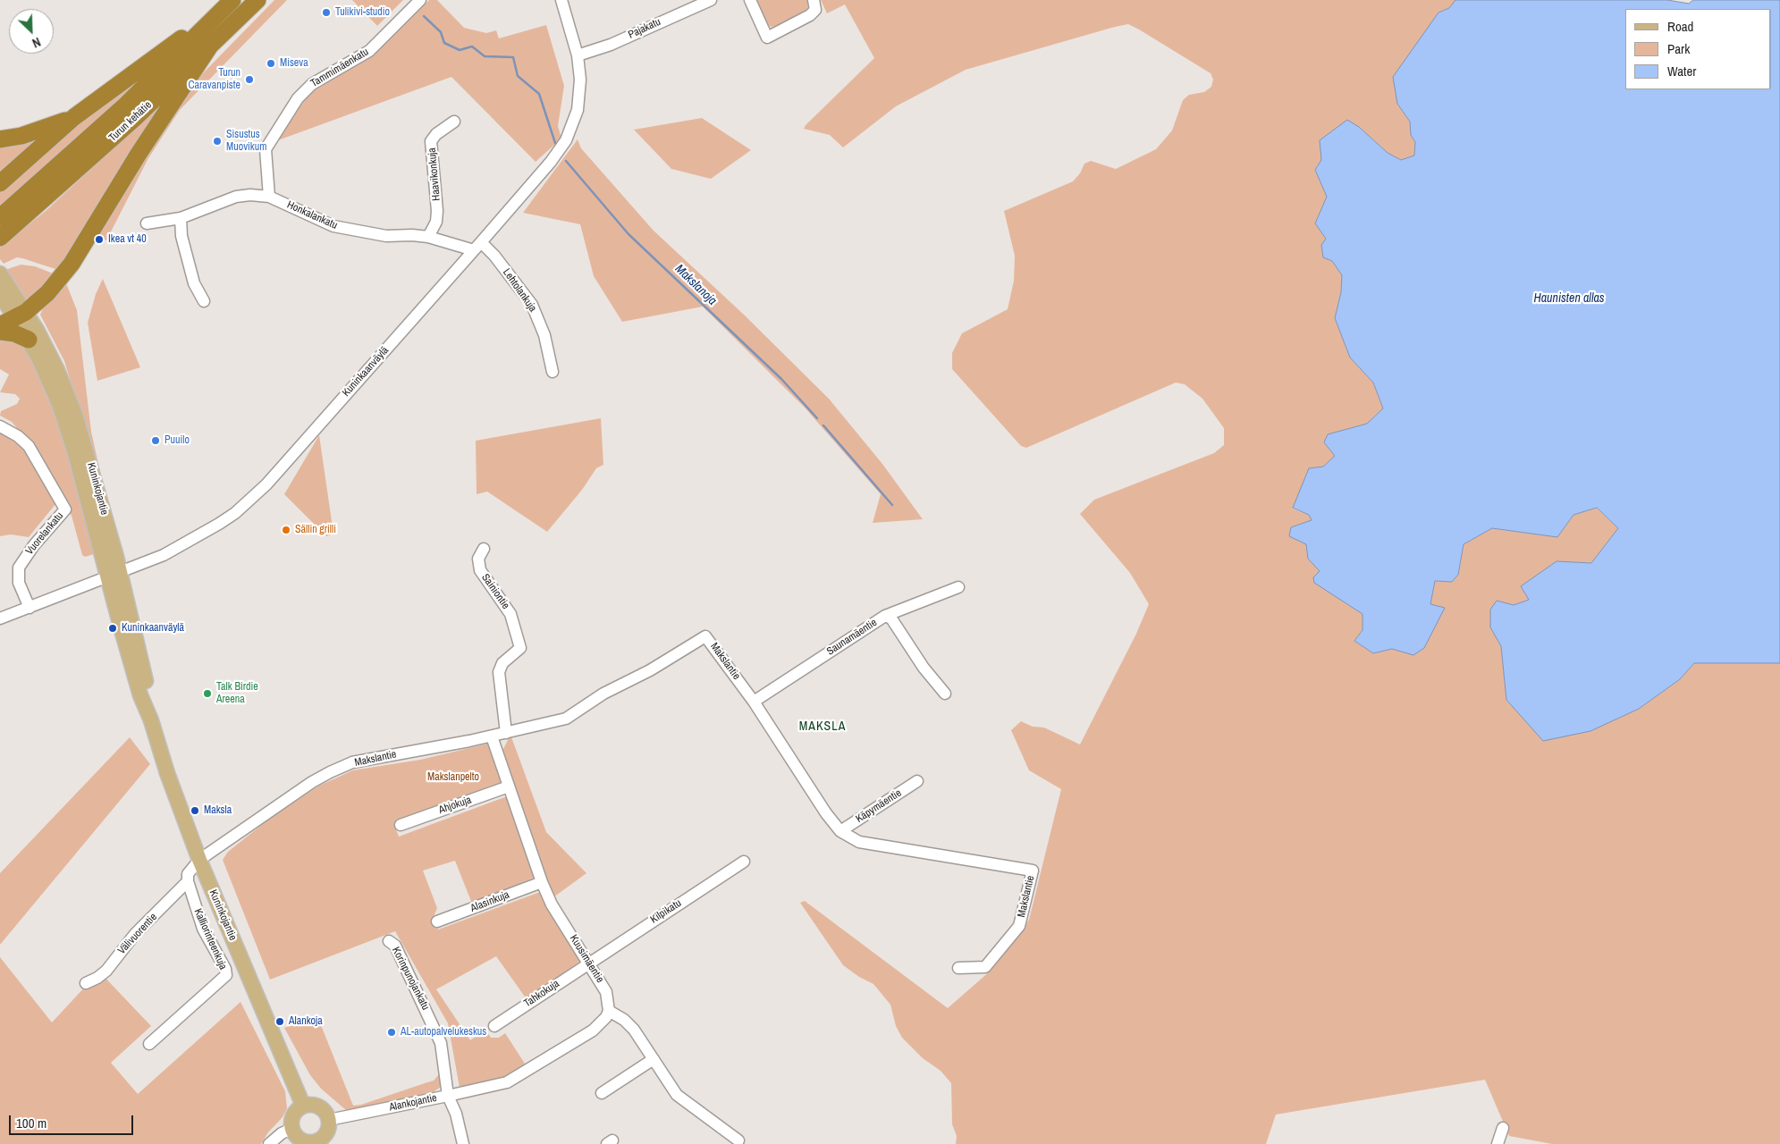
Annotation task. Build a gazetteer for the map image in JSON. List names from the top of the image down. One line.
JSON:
{"streets":{"highway":["Turun kehätie"],"main road":["Kuninkojantie"],"street":["Pajakatu","Tammimäenkatu","Haavikonkuja","Honkalankatu","Lehtolankuja","Kuninkaanväylä","Vuorelankatu","Sainiontie","Saunamäentie","Makslantie","Ahjokuja","Käpymäentie","Alasinkuja","Kilpikatu","Välivuorentie","Kalliorinteenkuja","Kuusimäentie","Korinpunojankatu","Tahkokuja","Alankojantie"]},"crossings":[["Pajakatu","Kuninkaanväylä"],["Tammimäenkatu","Honkalankatu"],["Haavikonkuja","Honkalankatu"],["Honkalankatu","Lehtolankuja"],["Honkalankatu","Kuninkaanväylä"],["Lehtolankuja","Kuninkaanväylä"],["Kuninkaanväylä","Kuninkojantie"],["Kuninkaanväylä","Vuorelankatu"],["Kuninkojantie","Makslantie"],["Kuninkojantie","Alankojantie"],["Sainiontie","Makslantie"],["Saunamäentie","Makslantie"],["Makslantie","Käpymäentie"],["Makslantie","Kuusimäentie"],["Ahjokuja","Kuusimäentie"],["Alasinkuja","Kuusimäentie"],["Kilpikatu","Kuusimäentie"],["Kilpikatu","Tahkokuja"],["Välivuorentie","Kalliorinteenkuja"],["Kuusimäentie","Tahkokuja"],["Korinpunojankatu","Alankojantie"]],"districts":["MAKSLA"],"water":["Makslanoja","Haunisten allas"],"parks":["Makslanpelto"],"places":["Tulikivi-studio","Miseva","Turun Caravanpiste","Sisustus Muovikum","Ikea vt 40","Puuilo","Sällin grilli","Kuninkaanväylä","Talk Birdie Areena","Maksla","Alankoja","AL-autopalvelukeskus"],"legend":["Road","Park","Water"],"scale_bar":"100 m","north":"bottom right"}
